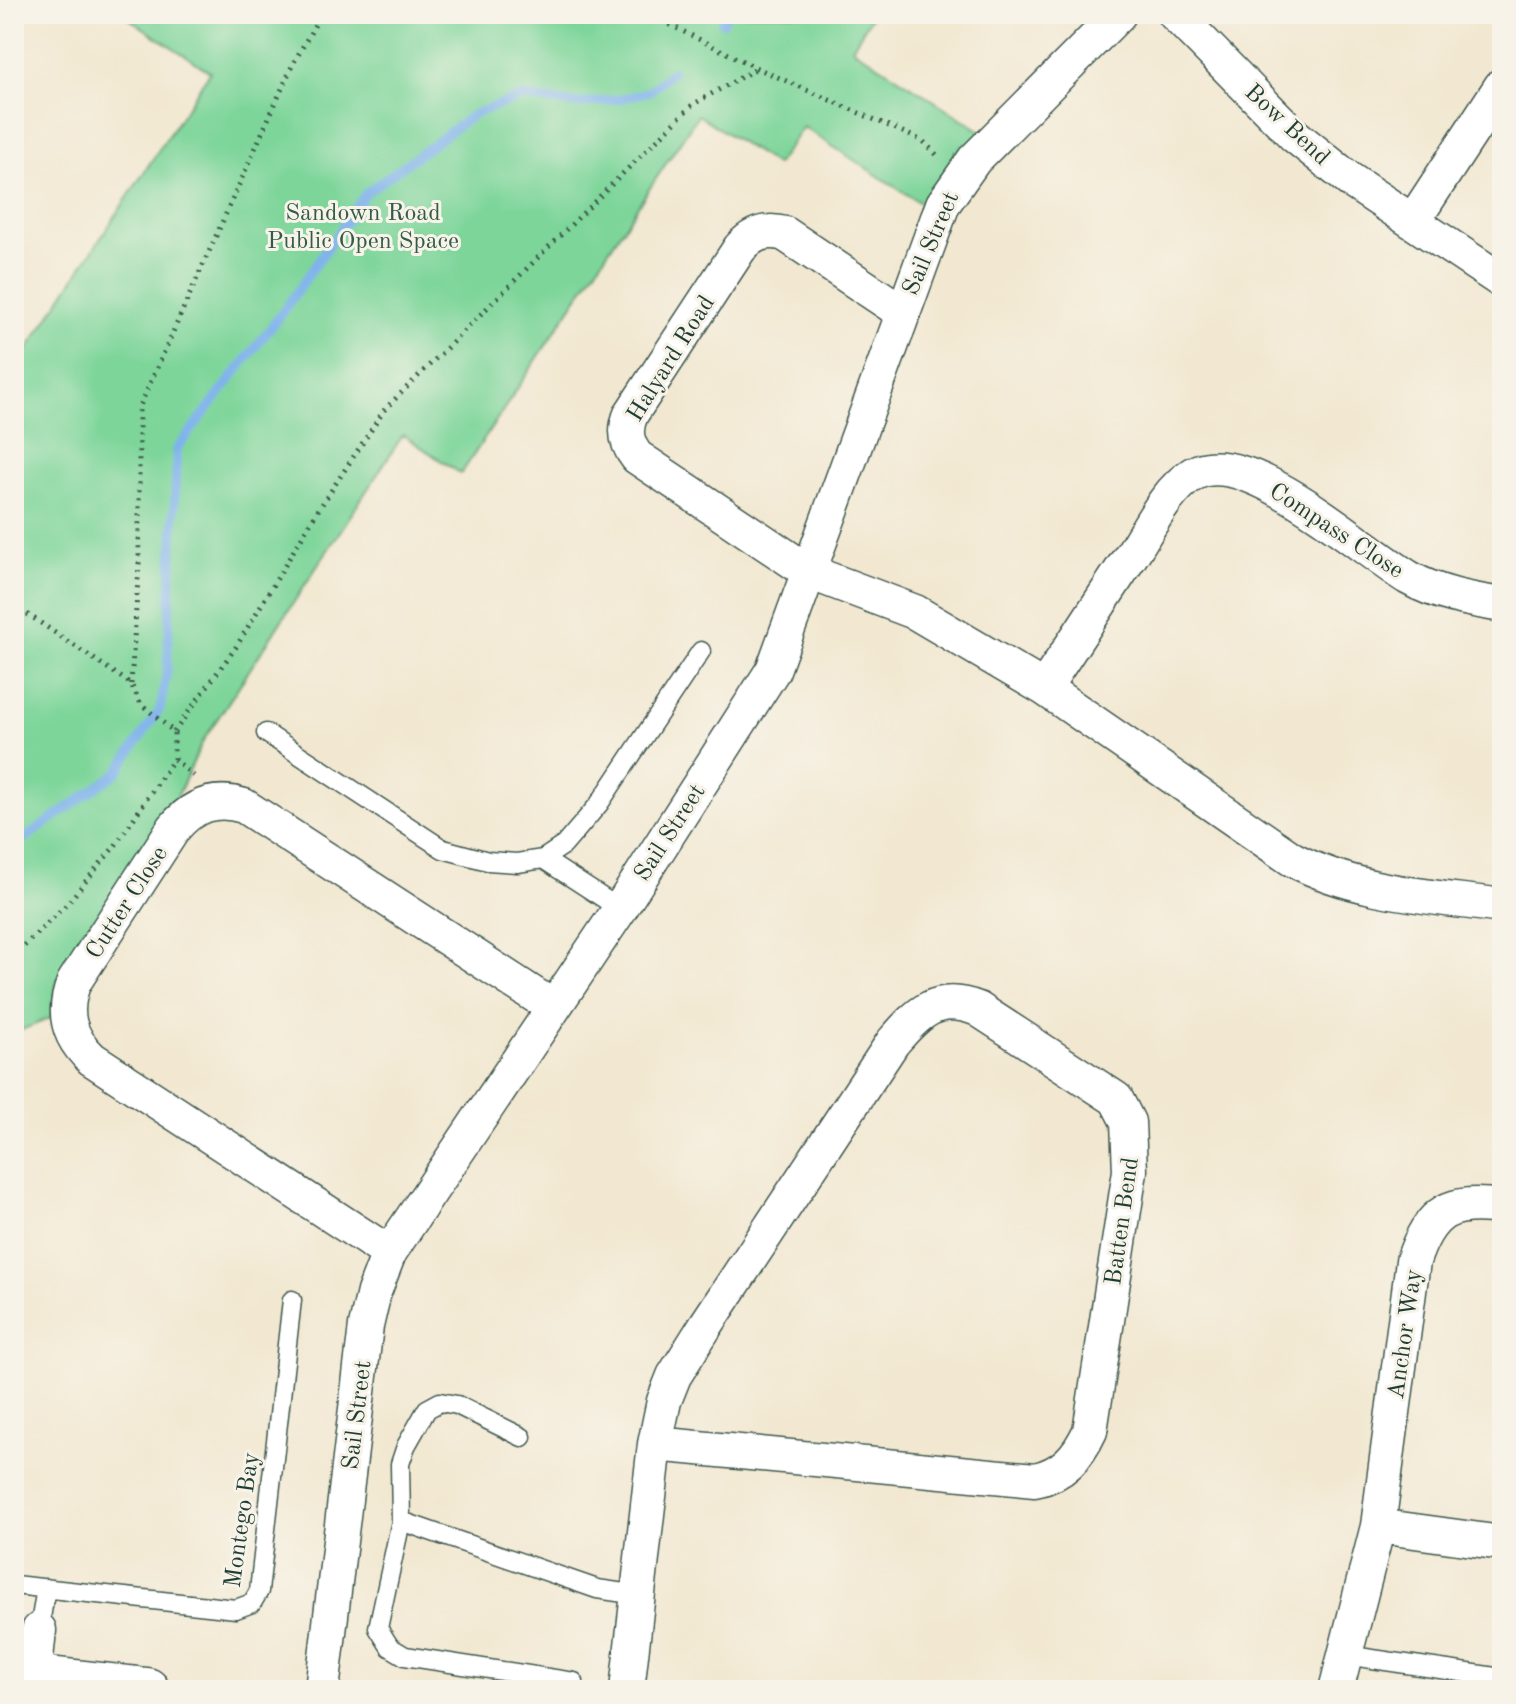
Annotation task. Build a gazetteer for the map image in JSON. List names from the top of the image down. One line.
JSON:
{"streets":{"street":["Bow Bend","Sail Street","Halyard Road","Compass Close","Cutter Close","Batten Bend","Anchor Way"],"lane":["Montego Bay"]},"crossings":[["Sail Street","Halyard Road"],["Sail Street","Cutter Close"]],"parks":["Sandown Road Public Open Space"]}
